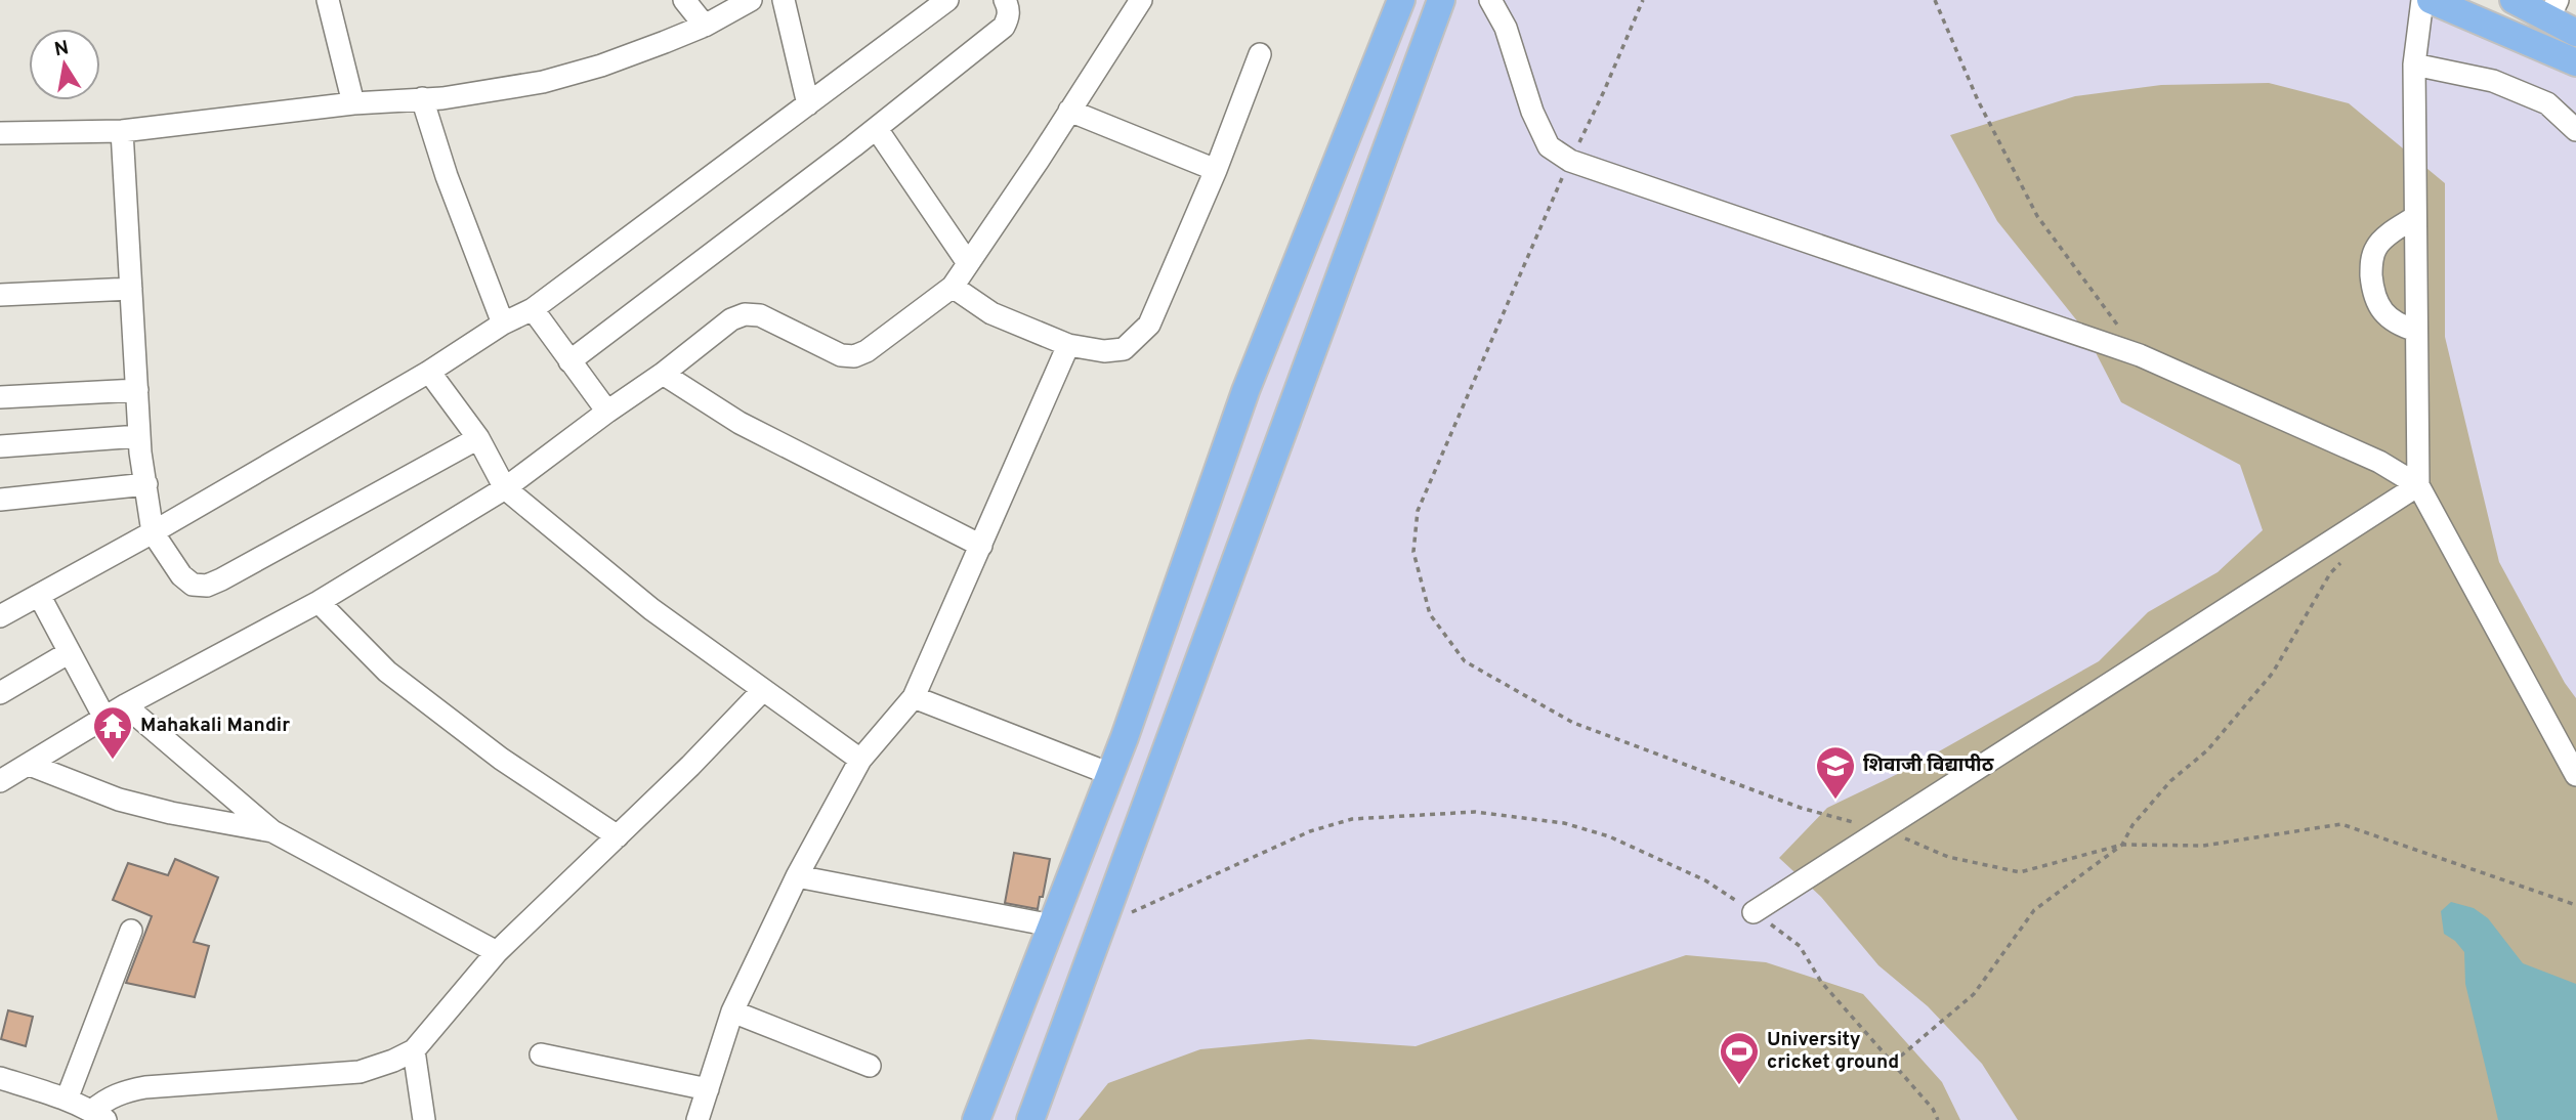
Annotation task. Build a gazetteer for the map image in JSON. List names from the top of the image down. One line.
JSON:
{"places":{"temple":["Mahakali Mandir"],"school or university":["शिवाजी विद्यापीठ"],"sports":["University cricket ground"]},"north":"top"}
